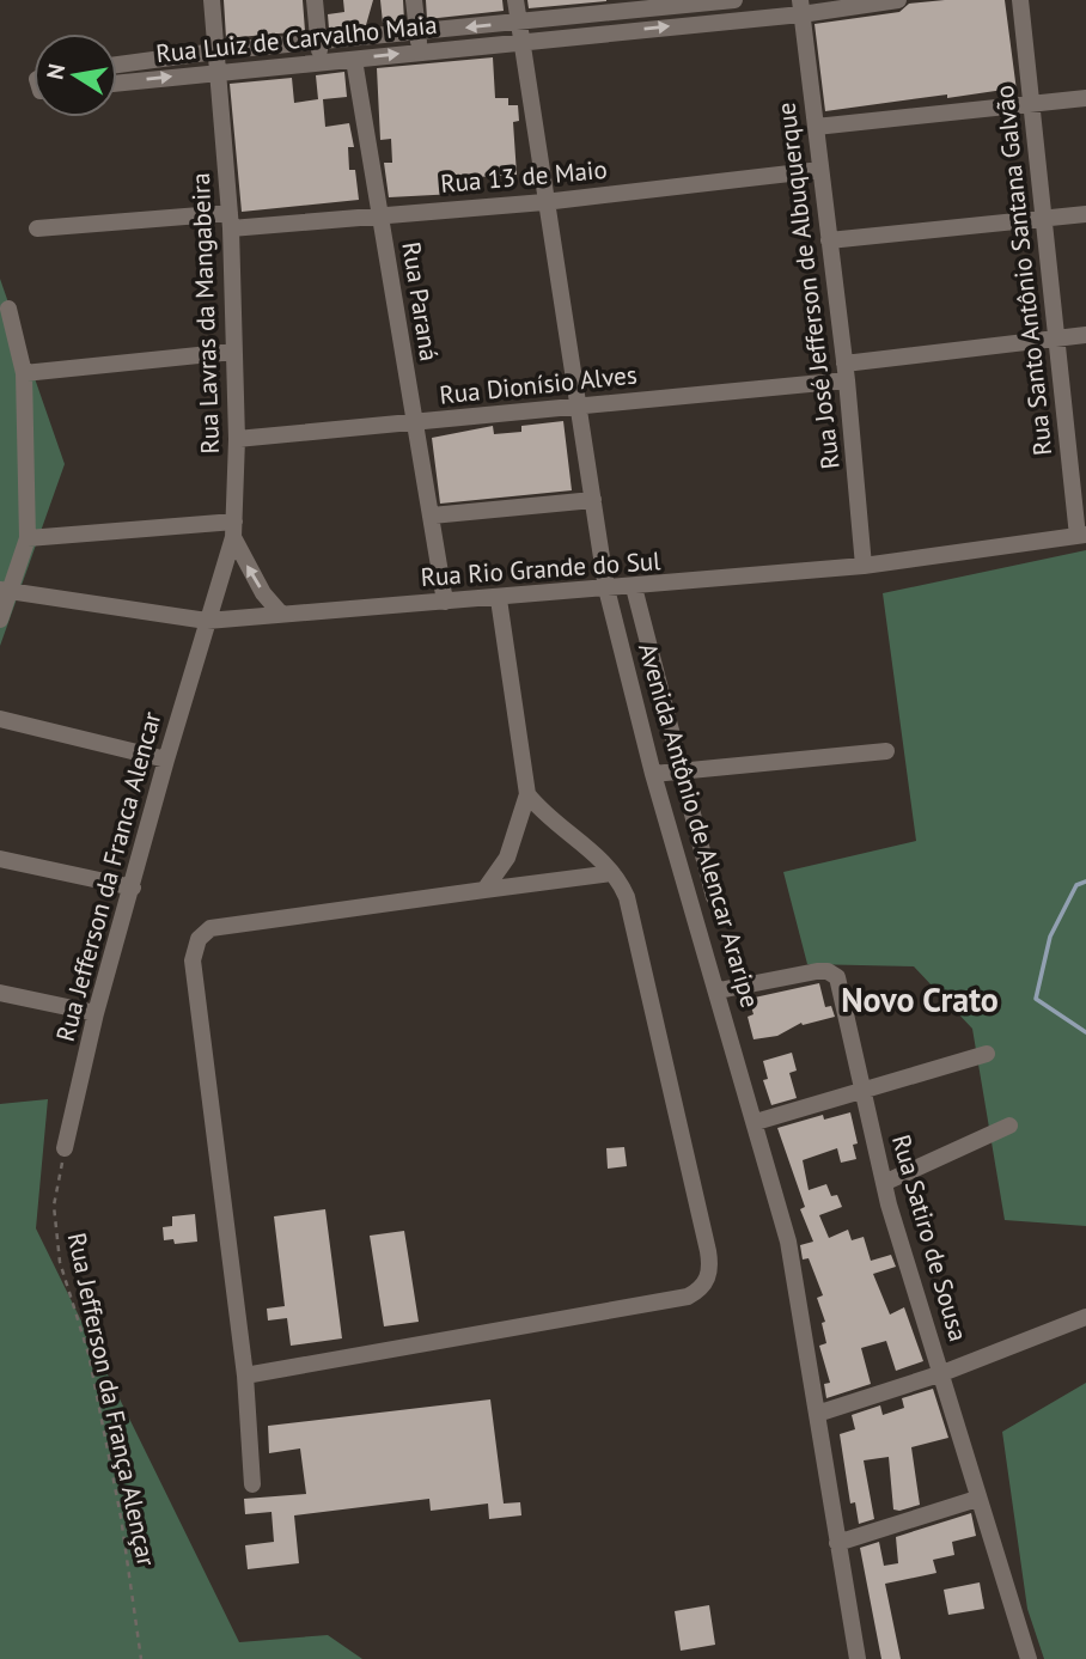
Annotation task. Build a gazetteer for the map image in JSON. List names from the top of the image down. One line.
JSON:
{"streets":{"street":["Rua Luiz de Carvalho Maia","Rua 13 de Maio","Rua Santo Antônio Santana Galvão","Rua José Jefferson de Albuquerque","Rua Paraná","Rua Lavras da Mangabeira","Rua Dionísio Alves","Rua Rio Grande do Sul","Avenida Antônio de Alencar Araripe","Rua Jefferson da Franca Alencar","Rua Satiro de Sousa"],"path":["Rua Jefferson da França Alençar"]},"crossings":[["Rua Luiz de Carvalho Maia","Rua José Jefferson de Albuquerque"],["Rua Luiz de Carvalho Maia","Rua Paraná"],["Rua Luiz de Carvalho Maia","Rua Lavras da Mangabeira"],["Rua Luiz de Carvalho Maia","Avenida Antônio de Alencar Araripe"],["Rua 13 de Maio","Rua José Jefferson de Albuquerque"],["Rua 13 de Maio","Rua Paraná"],["Rua 13 de Maio","Rua Lavras da Mangabeira"],["Rua 13 de Maio","Avenida Antônio de Alencar Araripe"],["Rua Santo Antônio Santana Galvão","Rua Dionísio Alves"],["Rua Santo Antônio Santana Galvão","Rua Rio Grande do Sul"],["Rua José Jefferson de Albuquerque","Rua Dionísio Alves"],["Rua José Jefferson de Albuquerque","Rua Rio Grande do Sul"],["Rua Paraná","Rua Dionísio Alves"],["Rua Paraná","Rua Rio Grande do Sul"],["Rua Lavras da Mangabeira","Rua Dionísio Alves"],["Rua Lavras da Mangabeira","Rua Rio Grande do Sul"],["Rua Lavras da Mangabeira","Rua Jefferson da Franca Alencar"],["Rua Dionísio Alves","Avenida Antônio de Alencar Araripe"],["Rua Rio Grande do Sul","Avenida Antônio de Alencar Araripe"],["Rua Rio Grande do Sul","Rua Jefferson da Franca Alencar"],["Avenida Antônio de Alencar Araripe","Rua Satiro de Sousa"],["Rua Jefferson da Franca Alencar","Rua Jefferson da França Alençar"]],"districts":["Novo Crato"],"north":"left"}
